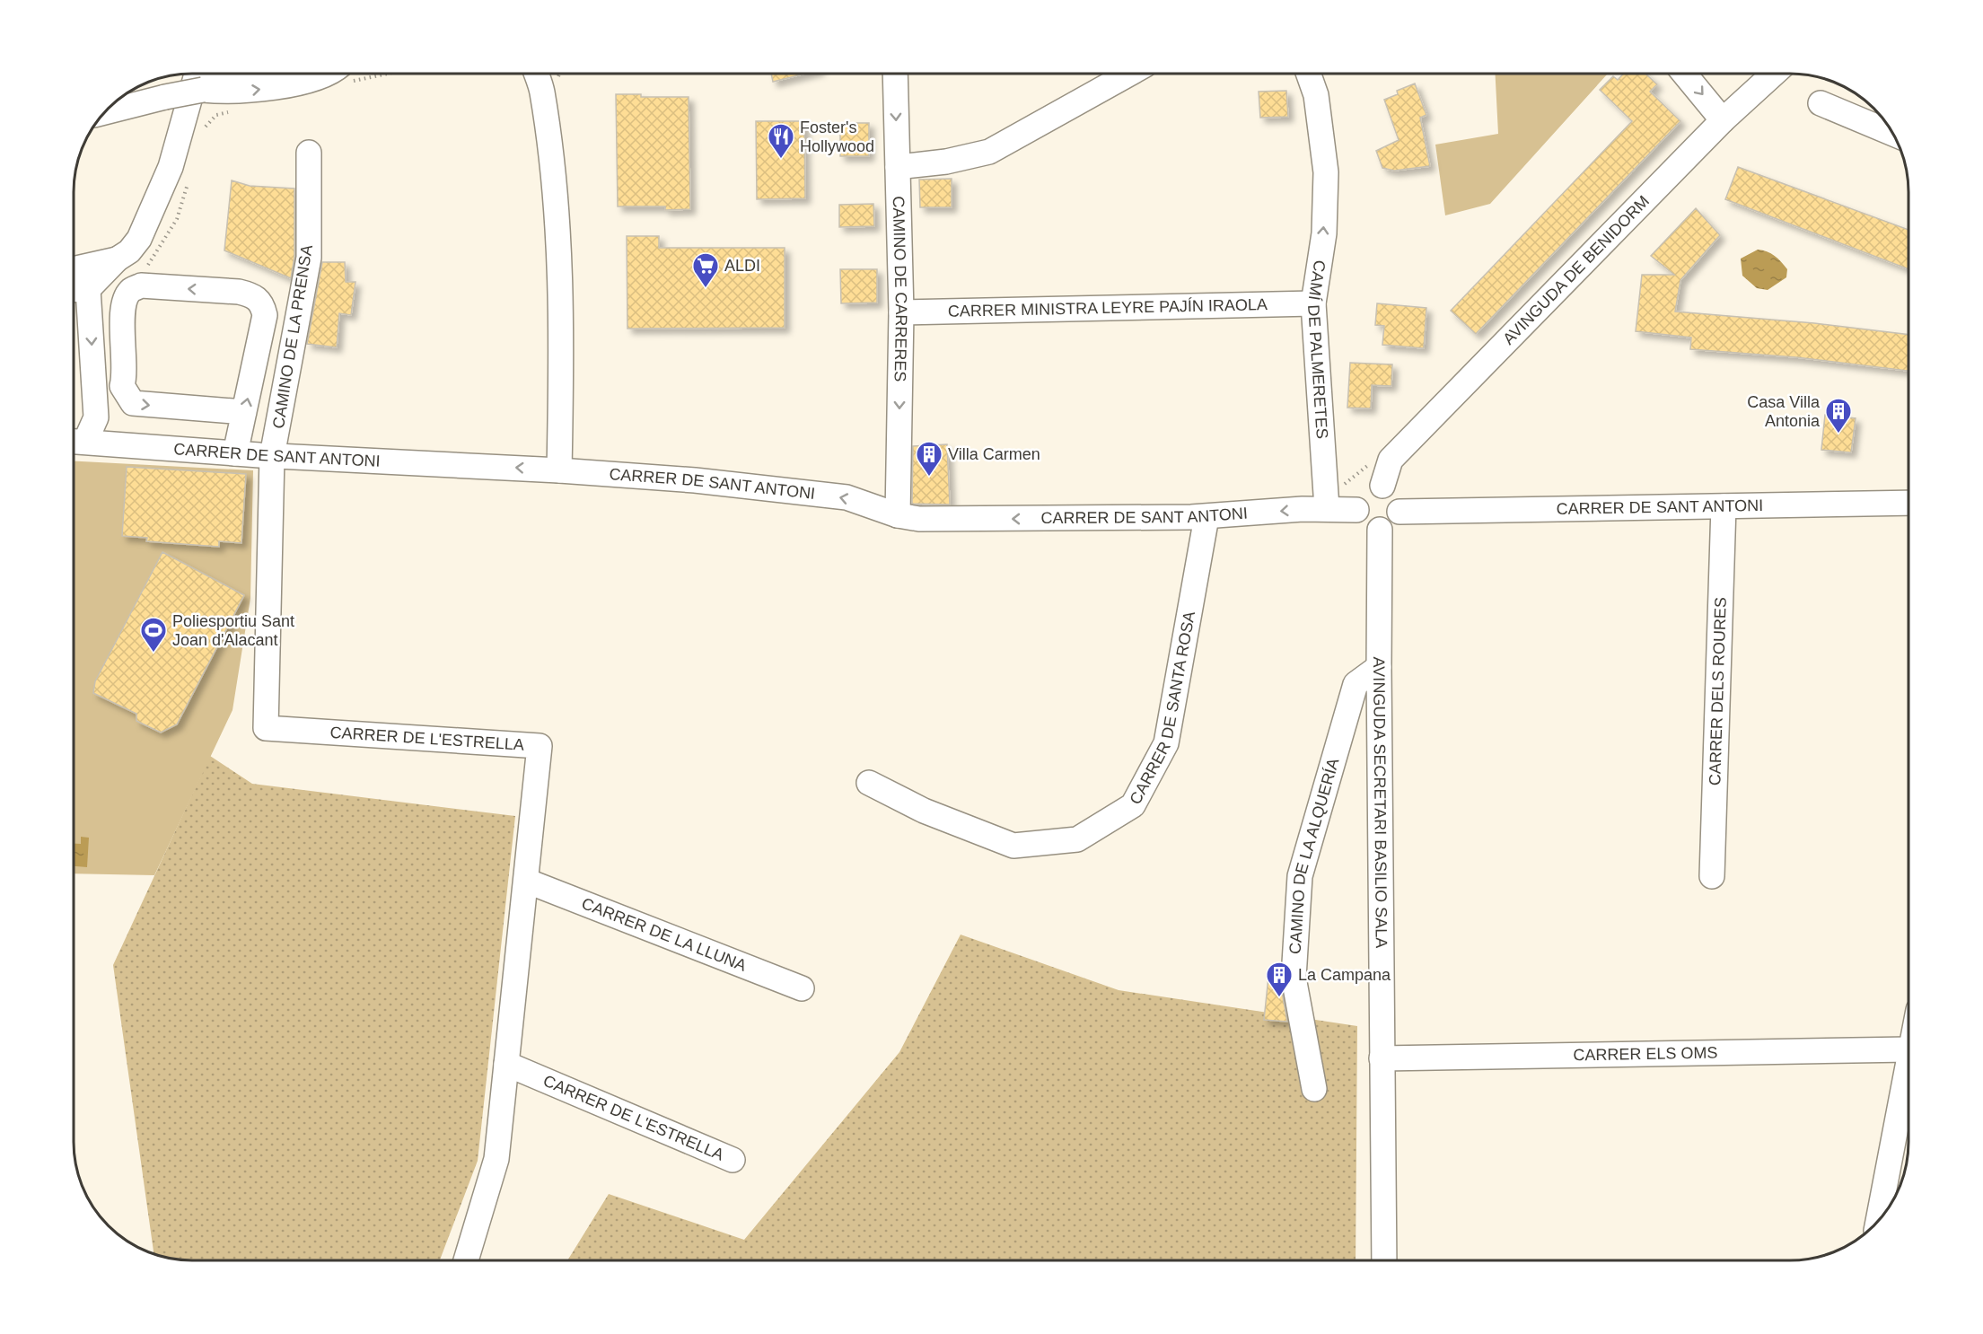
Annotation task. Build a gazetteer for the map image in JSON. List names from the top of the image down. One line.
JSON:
{"streets":{"street":["AVINGUDA DE BENIDORM","CAMINO DE CARRERES","CARRER MINISTRA LEYRE PAJÍN IRAOLA","CAMINO DE LA PRENSA","CAMÍ DE PALMERETES","CARRER DE SANT ANTONI","CARRER DELS ROURES","CARRER DE SANTA ROSA","CARRER DE L'ESTRELLA","AVINGUDA SECRETARI BASILIO SALA","CAMINO DE LA ALQUERÍA","CARRER DE LA LLUNA","CARRER ELS OMS"]},"crossings":[["AVINGUDA DE BENIDORM","CARRER DE SANT ANTONI"],["AVINGUDA DE BENIDORM","AVINGUDA SECRETARI BASILIO SALA"],["CAMINO DE CARRERES","CARRER MINISTRA LEYRE PAJÍN IRAOLA"],["CAMINO DE CARRERES","CARRER DE SANT ANTONI"],["CARRER MINISTRA LEYRE PAJÍN IRAOLA","CAMÍ DE PALMERETES"],["CAMINO DE LA PRENSA","CARRER DE SANT ANTONI"],["CAMINO DE LA PRENSA","CARRER DE L'ESTRELLA"],["CAMÍ DE PALMERETES","CARRER DE SANT ANTONI"],["CARRER DE SANT ANTONI","CARRER DELS ROURES"],["CARRER DE SANT ANTONI","CARRER DE SANTA ROSA"],["CARRER DE SANT ANTONI","CARRER DE L'ESTRELLA"],["CARRER DE SANT ANTONI","AVINGUDA SECRETARI BASILIO SALA"],["CARRER DE L'ESTRELLA","CARRER DE LA LLUNA"],["AVINGUDA SECRETARI BASILIO SALA","CAMINO DE LA ALQUERÍA"],["AVINGUDA SECRETARI BASILIO SALA","CARRER ELS OMS"]],"one_way":["CAMINO DE CARRERES","CAMÍ DE PALMERETES","CARRER DE SANT ANTONI"],"places":{"restaurant":["Foster's Hollywood"],"supermarket":["ALDI"],"building":["Casa Villa Antonia","Villa Carmen","La Campana"],"sports":["Poliesportiu Sant Joan d'Alacant"]}}
